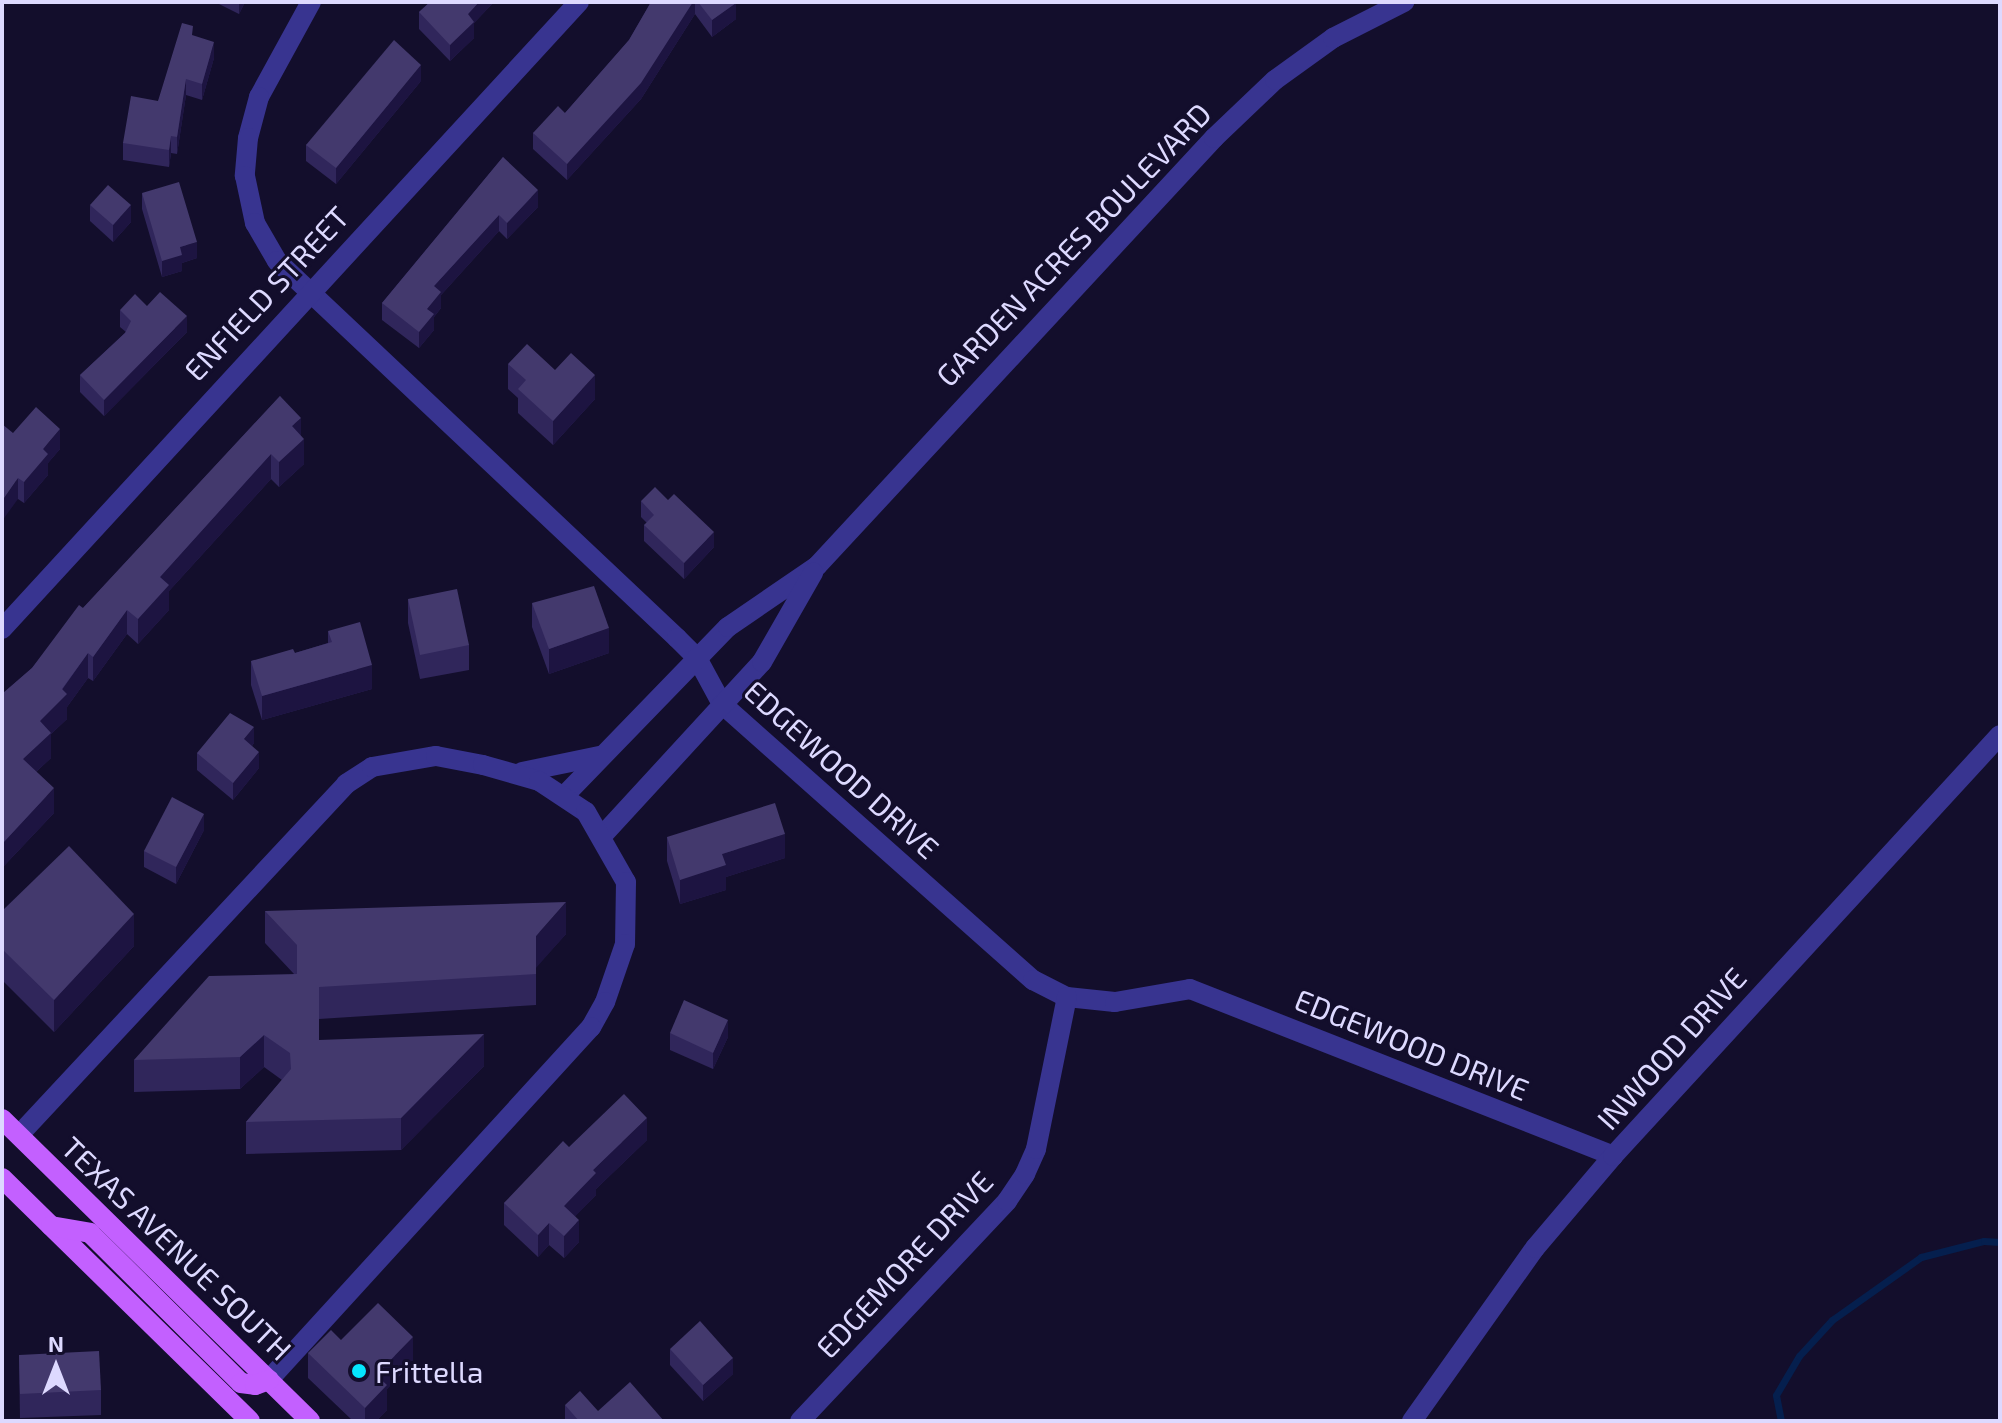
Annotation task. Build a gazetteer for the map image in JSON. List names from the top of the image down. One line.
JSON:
{"streets":{"main road":["TEXAS AVENUE SOUTH"],"street":["GARDEN ACRES BOULEVARD","ENFIELD STREET","EDGEWOOD DRIVE","INWOOD DRIVE","EDGEMORE DRIVE"]},"crossings":[["GARDEN ACRES BOULEVARD","EDGEWOOD DRIVE"],["ENFIELD STREET","EDGEWOOD DRIVE"],["EDGEWOOD DRIVE","INWOOD DRIVE"],["EDGEWOOD DRIVE","EDGEMORE DRIVE"]],"places":["Frittella"],"north":"top"}
